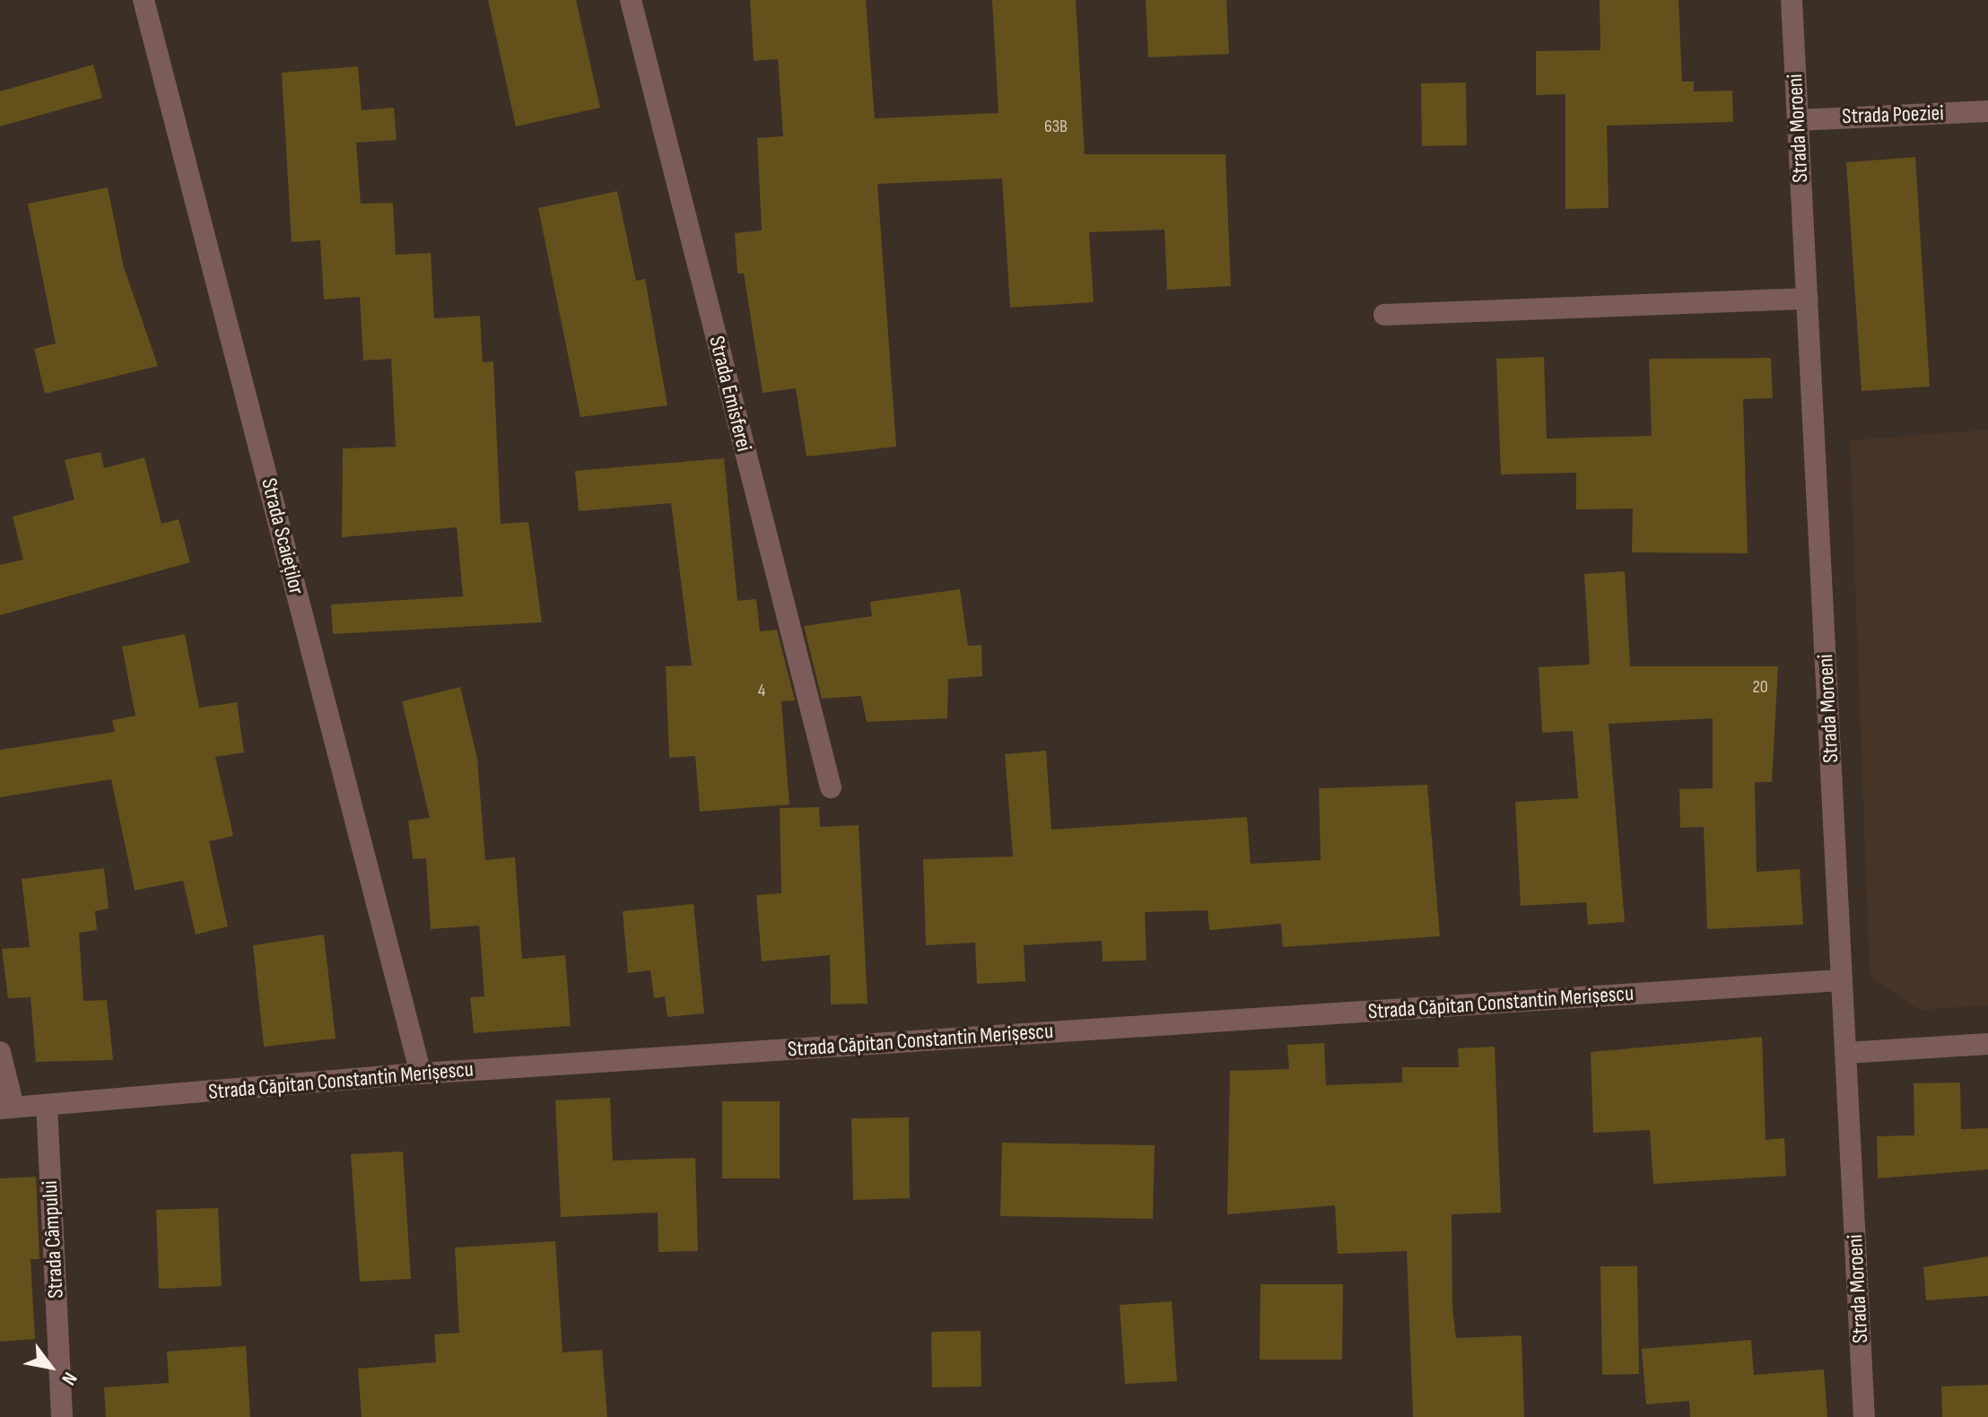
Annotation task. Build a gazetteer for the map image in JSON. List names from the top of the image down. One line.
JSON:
{"streets":{"street":["Strada Poeziei","Strada Moroeni","Strada Emisferei","Strada Scaieților","Strada Căpitan Constantin Merișescu","Strada Câmpului"]},"crossings":[["Strada Poeziei","Strada Moroeni"],["Strada Moroeni","Strada Căpitan Constantin Merișescu"],["Strada Scaieților","Strada Căpitan Constantin Merișescu"],["Strada Căpitan Constantin Merișescu","Strada Câmpului"]],"house_numbers":["63B","20","4"],"north":"bottom right"}
